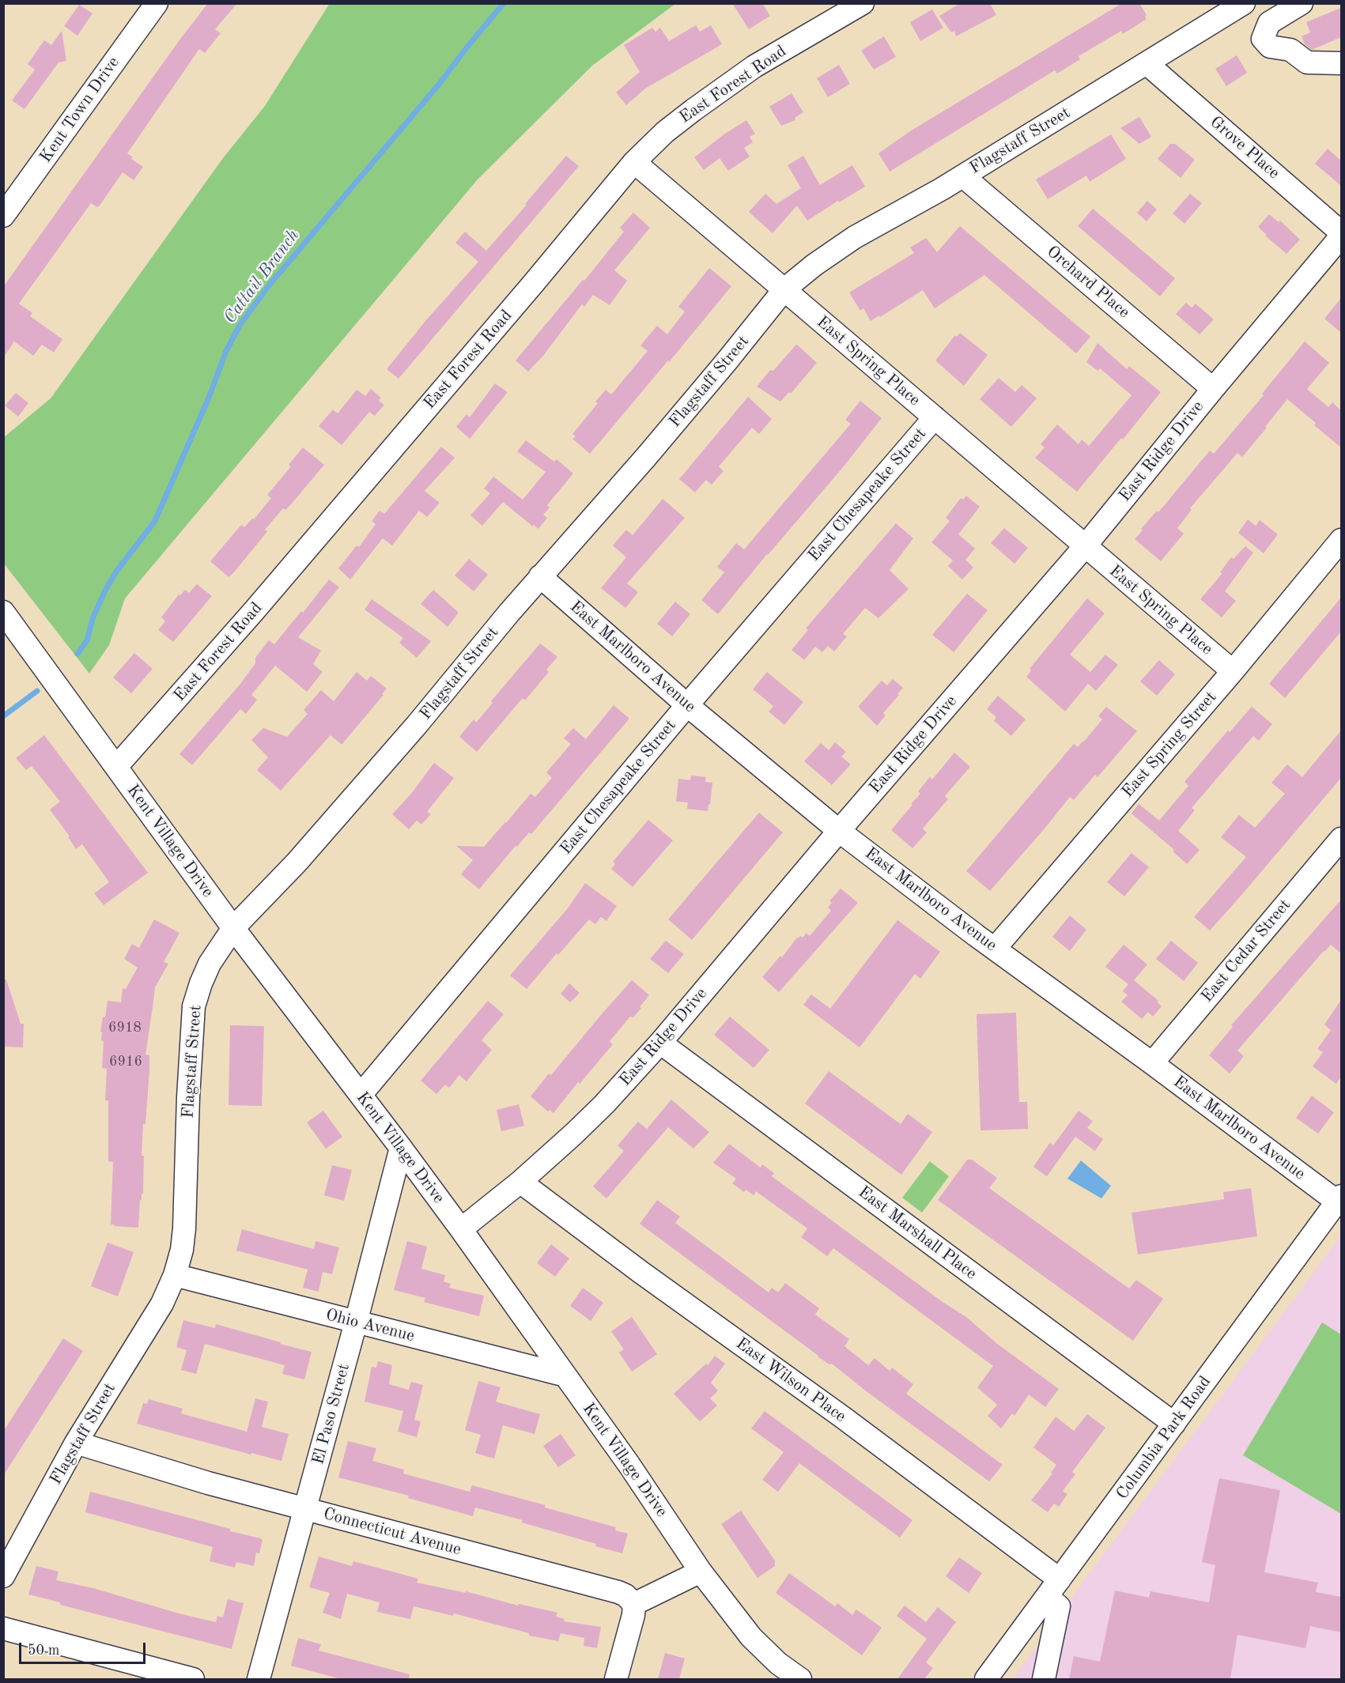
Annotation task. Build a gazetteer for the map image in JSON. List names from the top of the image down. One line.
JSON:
{"streets":{"street":["East Forest Road","Kent Town Drive","Flagstaff Street","Grove Place","Orchard Place","East Spring Place","East Ridge Drive","East Chesapeake Street","East Marlboro Avenue","East Spring Street","Kent Village Drive","East Cedar Street","East Marshall Place","Ohio Avenue","East Wilson Place","El Paso Street","Columbia Park Road","Connecticut Avenue"]},"crossings":[["East Forest Road","East Spring Place"],["East Forest Road","Kent Village Drive"],["Flagstaff Street","Grove Place"],["Flagstaff Street","Orchard Place"],["Flagstaff Street","East Spring Place"],["Flagstaff Street","East Marlboro Avenue"],["Flagstaff Street","Kent Village Drive"],["Flagstaff Street","Ohio Avenue"],["Flagstaff Street","Connecticut Avenue"],["Orchard Place","East Ridge Drive"],["East Spring Place","East Ridge Drive"],["East Spring Place","East Chesapeake Street"],["East Spring Place","East Spring Street"],["East Ridge Drive","East Marlboro Avenue"],["East Ridge Drive","Kent Village Drive"],["East Ridge Drive","East Marshall Place"],["East Ridge Drive","East Wilson Place"],["East Chesapeake Street","East Marlboro Avenue"],["East Chesapeake Street","Kent Village Drive"],["East Marlboro Avenue","East Spring Street"],["East Marlboro Avenue","East Cedar Street"],["East Marlboro Avenue","Columbia Park Road"],["Kent Village Drive","Ohio Avenue"],["Kent Village Drive","El Paso Street"],["East Marshall Place","Columbia Park Road"],["Ohio Avenue","El Paso Street"],["East Wilson Place","Columbia Park Road"],["El Paso Street","Connecticut Avenue"]],"water":["Cattail Branch"],"house_numbers":["6918","6916"],"scale_bar":"50 m"}
